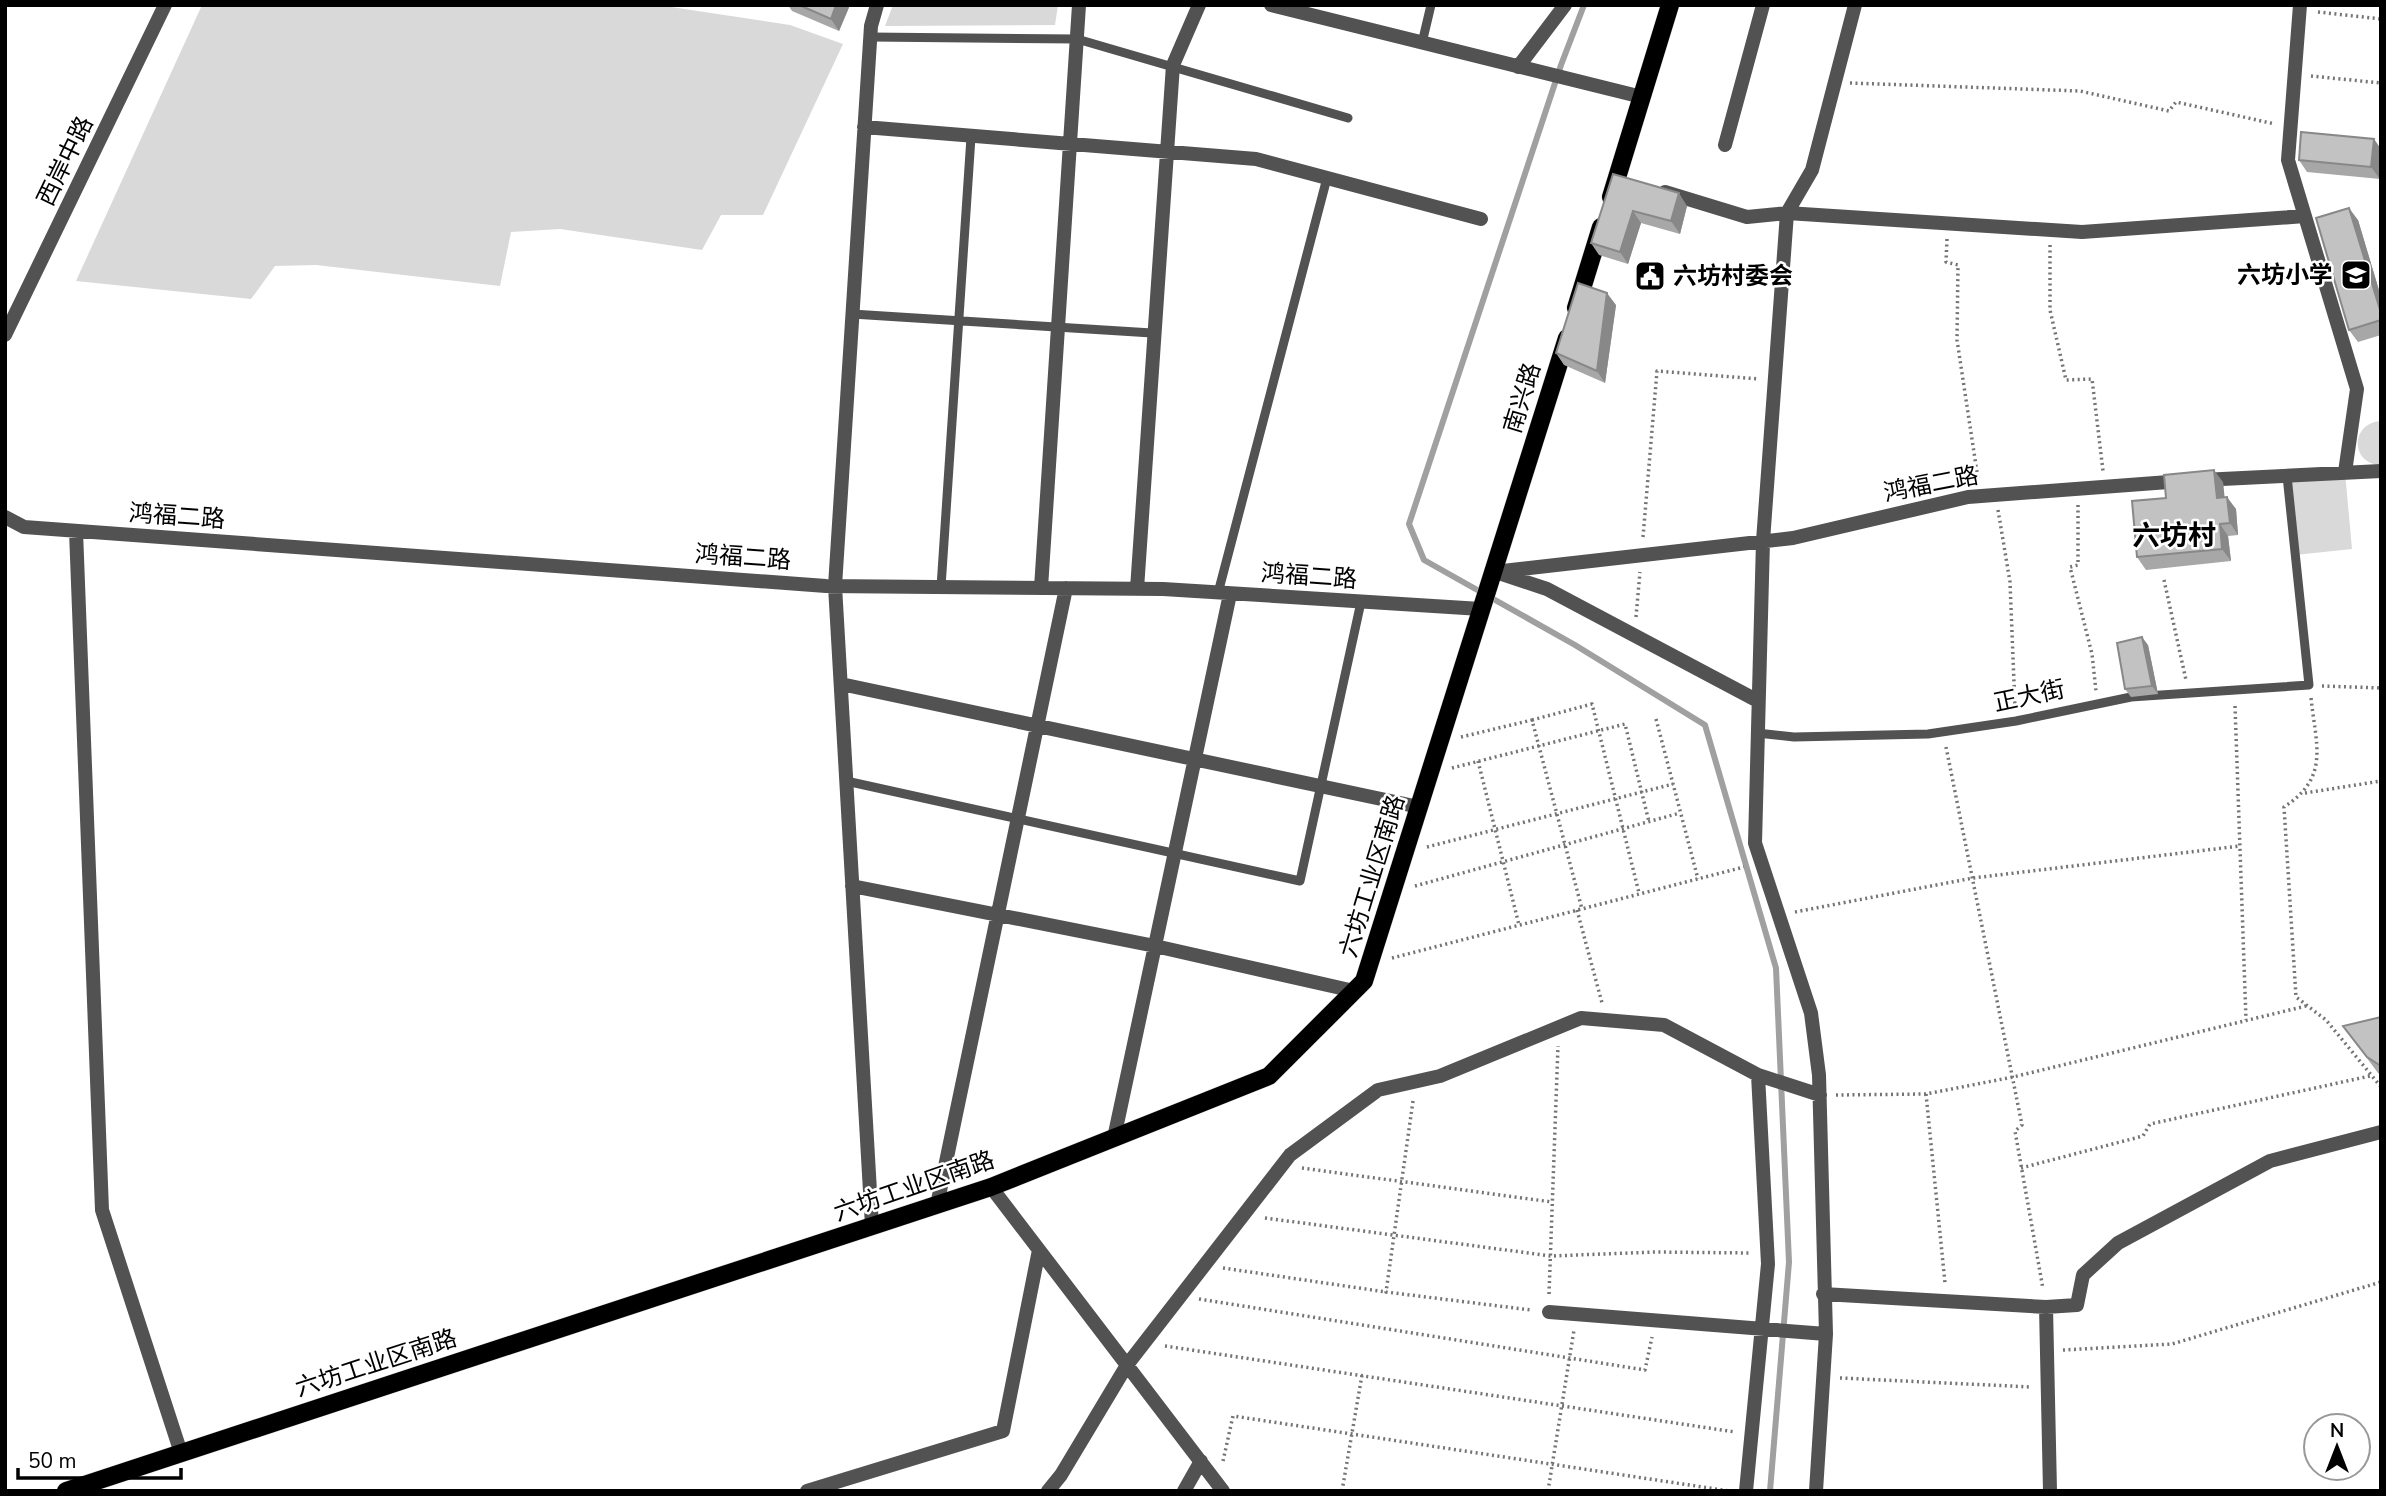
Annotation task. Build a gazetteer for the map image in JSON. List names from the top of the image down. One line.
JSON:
{"streets":{"main road":["南兴路","六坊工业区南路"],"street":["西岸中路","鸿福二路"],"lane":["正大街"]},"crossings":[["南兴路","鸿福二路"],["南兴路","六坊工业区南路"],["鸿福二路","六坊工业区南路"]],"districts":["六坊村"],"places":{"school or university":["六坊小学"],"public building":["六坊村委会"]},"scale_bar":"50 m","north":"top"}
